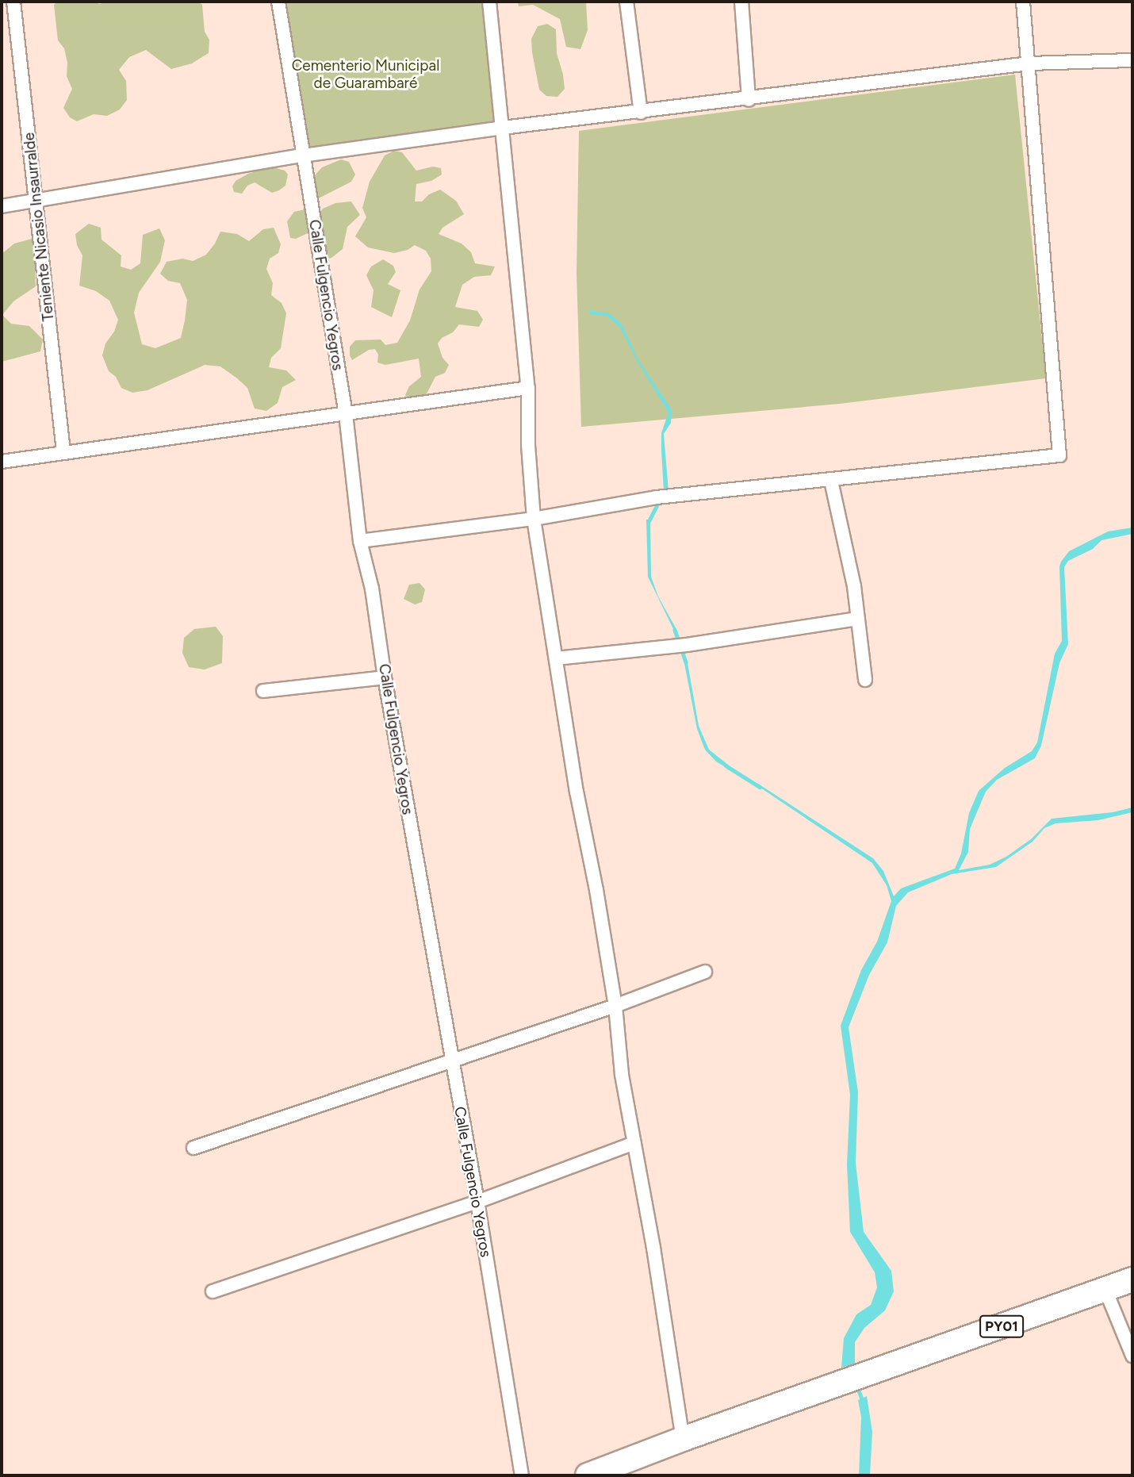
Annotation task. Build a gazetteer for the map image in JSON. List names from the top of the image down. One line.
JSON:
{"streets":{"highway":["PY01"],"street":["Teniente Nicasio Insaurralde","Calle Fulgencio Yegros"]},"parks":["Cementerio Municipal de Guarambaré"]}
